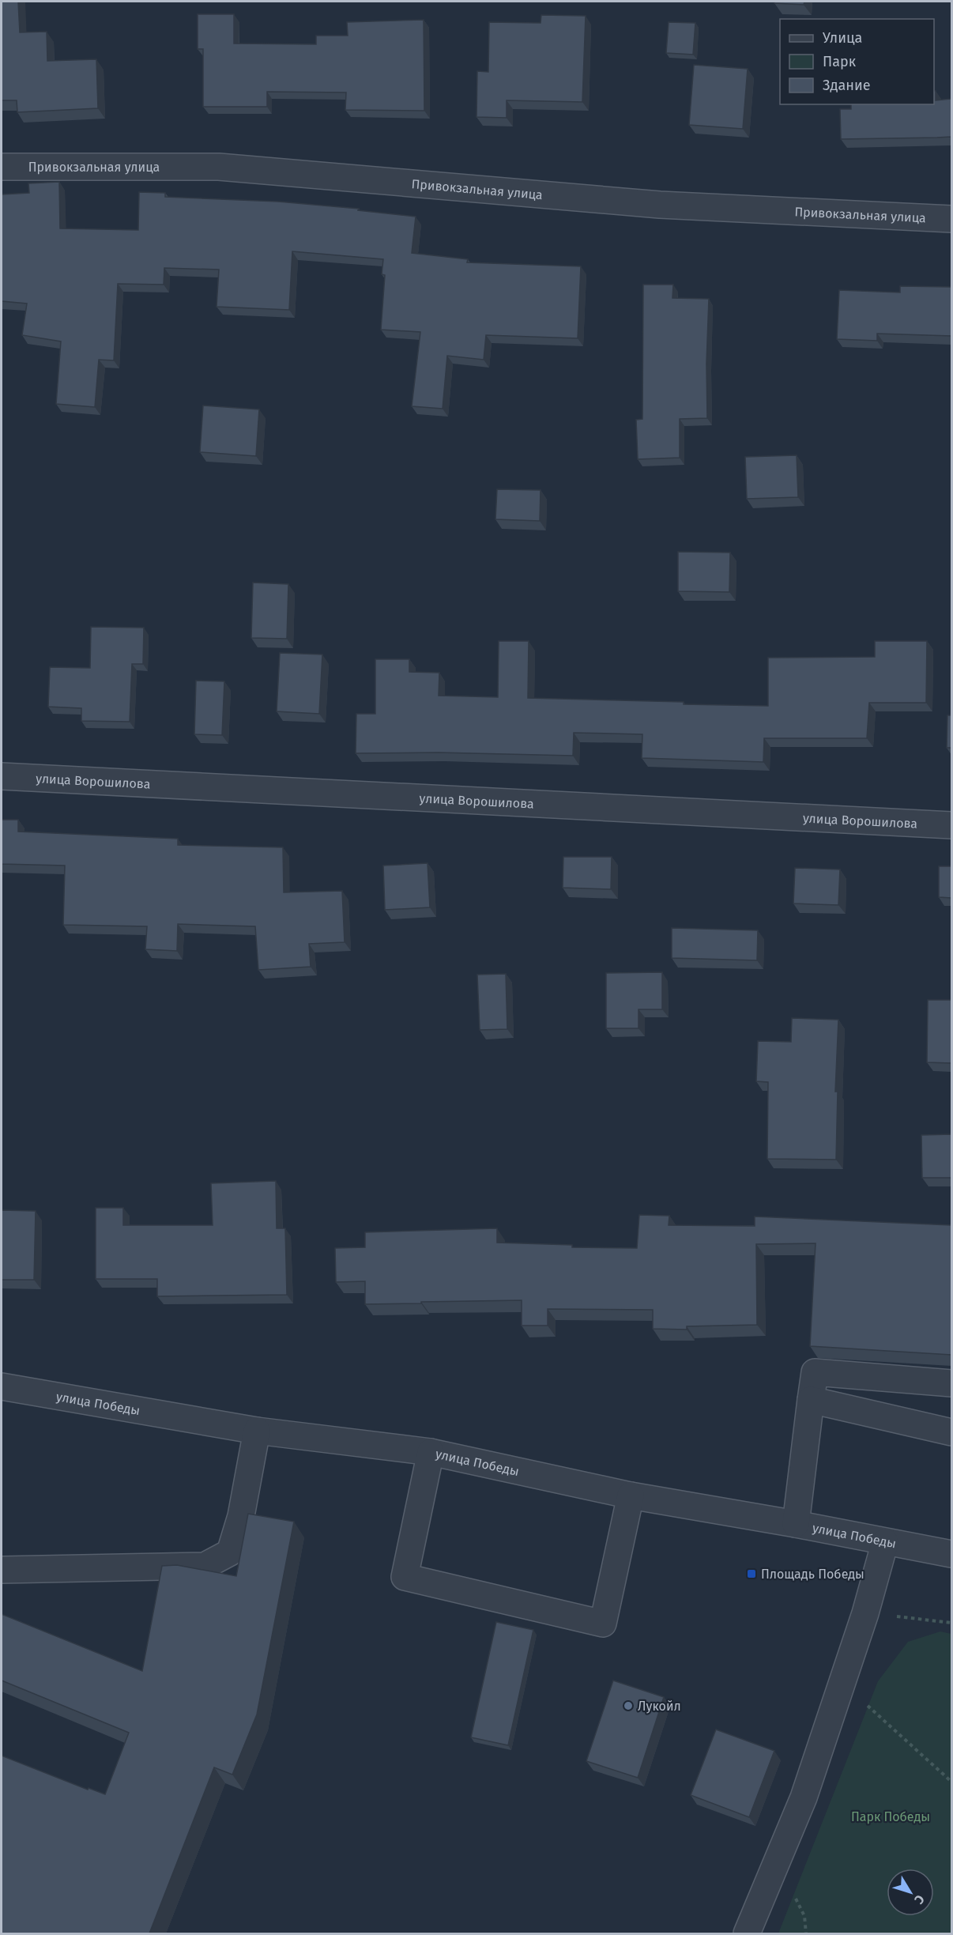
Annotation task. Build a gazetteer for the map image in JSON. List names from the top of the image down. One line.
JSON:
{"streets":{"street":["Привокзальная улица","улица Ворошилова","улица Победы"]},"parks":["Парк Победы"],"places":{"transit":["Площадь Победы"],"other":["Лукойл"]},"legend":["Улица","Парк","Здание"],"north":"bottom right"}
